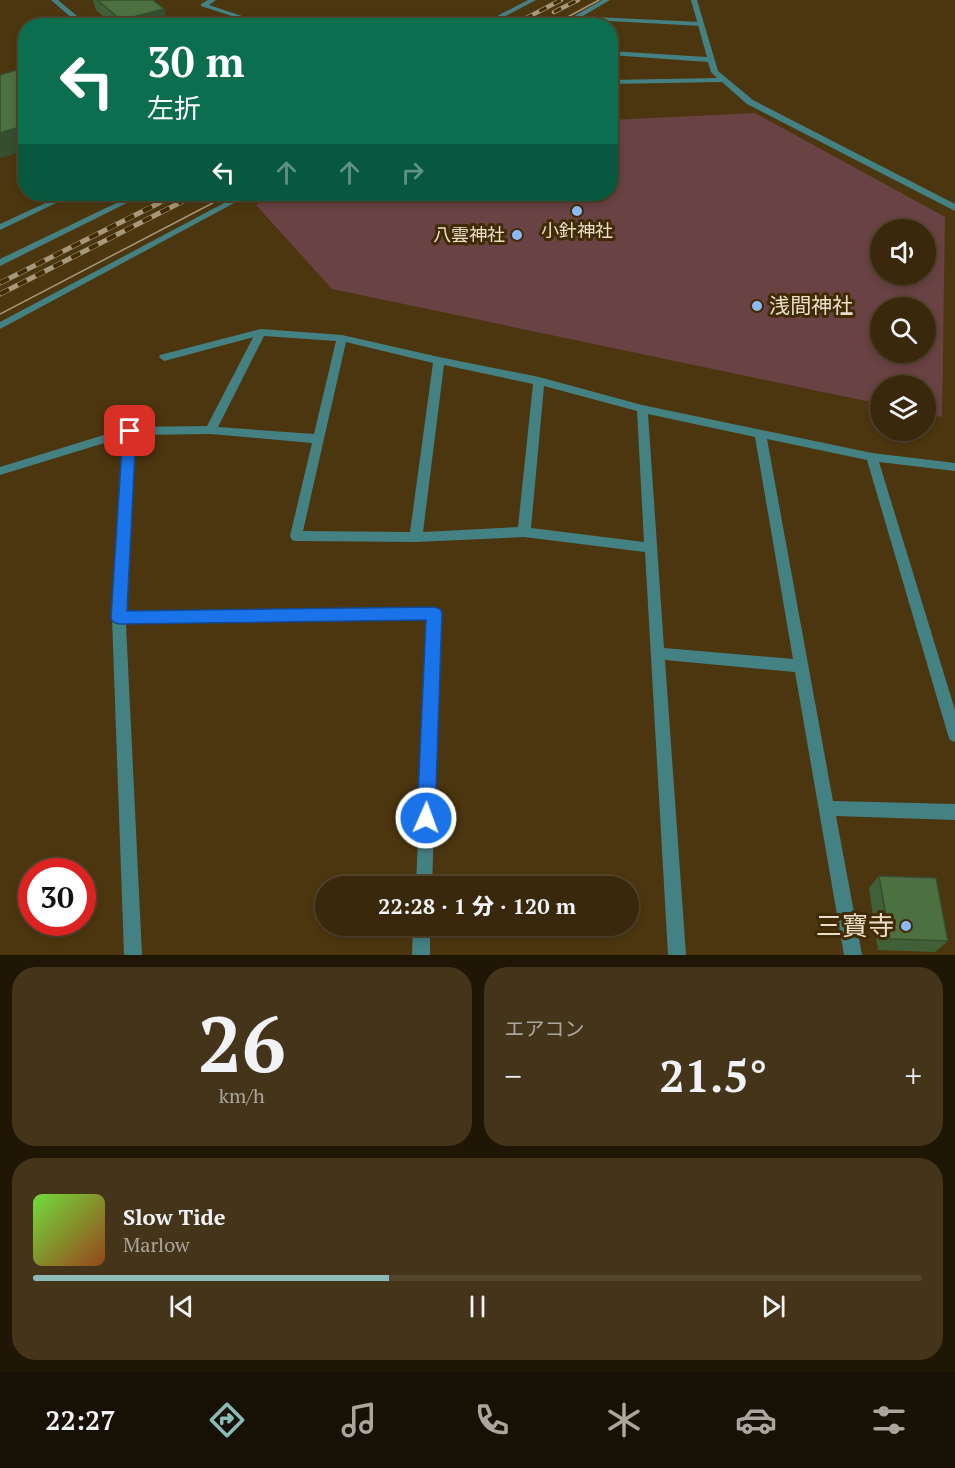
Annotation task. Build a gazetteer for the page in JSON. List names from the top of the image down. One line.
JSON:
{"places":["小針神社","八雲神社","浅間神社","三寶寺"],"page":{"turn":["30 m","左折"],"limit":"30","trip":"22:28 · 1 分 · 120 m","tile":[["26","km/h"],"エアコン"],"heat":["−","21.5°","+"],"song":["Slow Tide","Marlow"],"tabs":"22:27"}}
